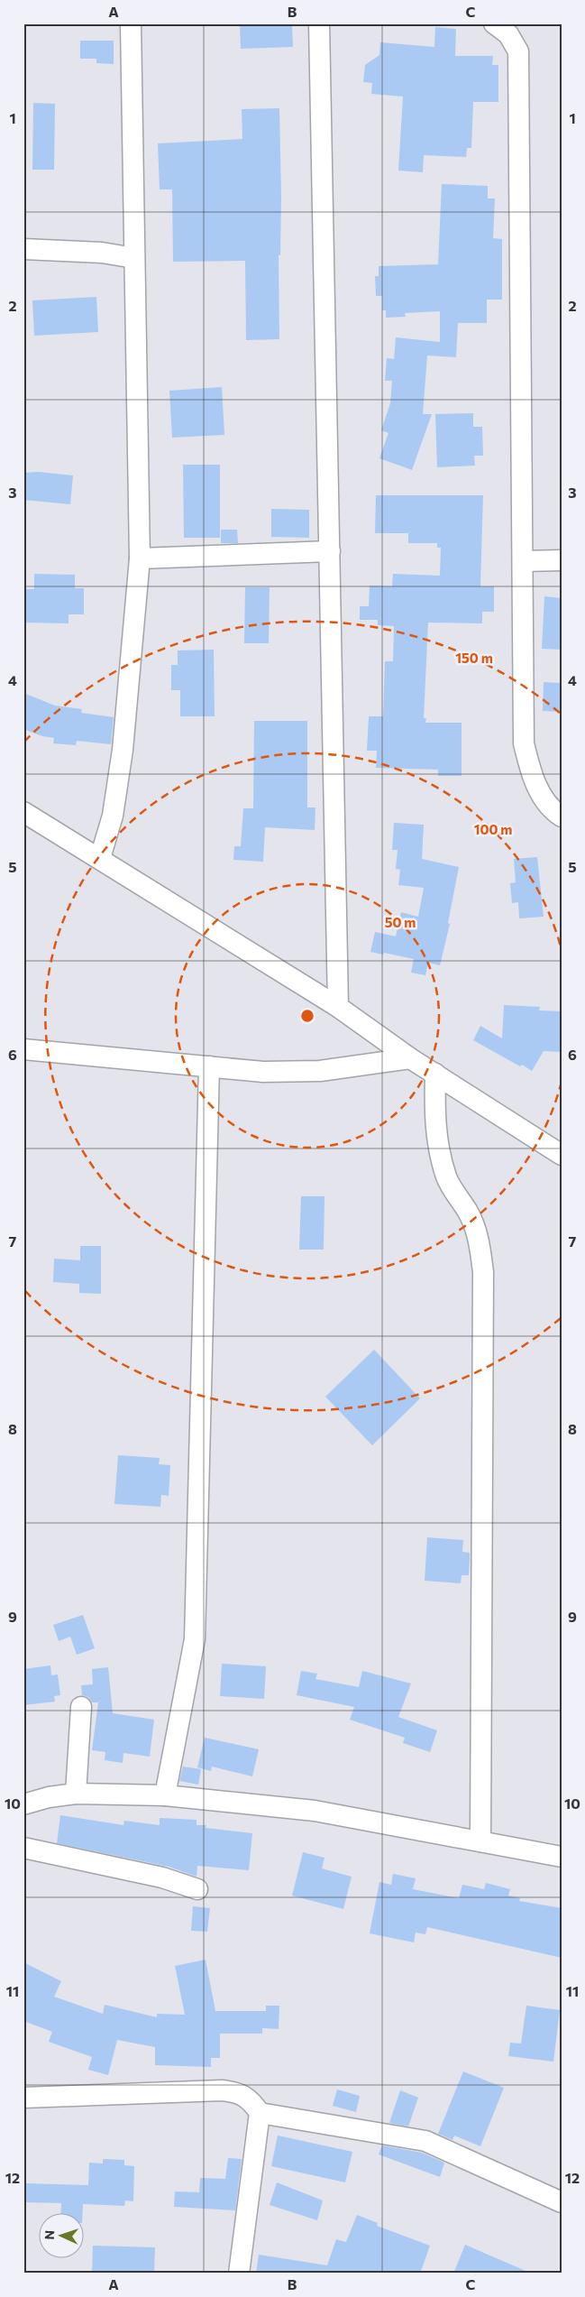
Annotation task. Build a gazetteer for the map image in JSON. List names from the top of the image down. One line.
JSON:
{"north":"left","grid":{"columns":["A","B","C"],"rows":["1","2","3","4","5","6","7","8","9","10","11","12"]},"rings":["150 m","100 m","50 m"]}
